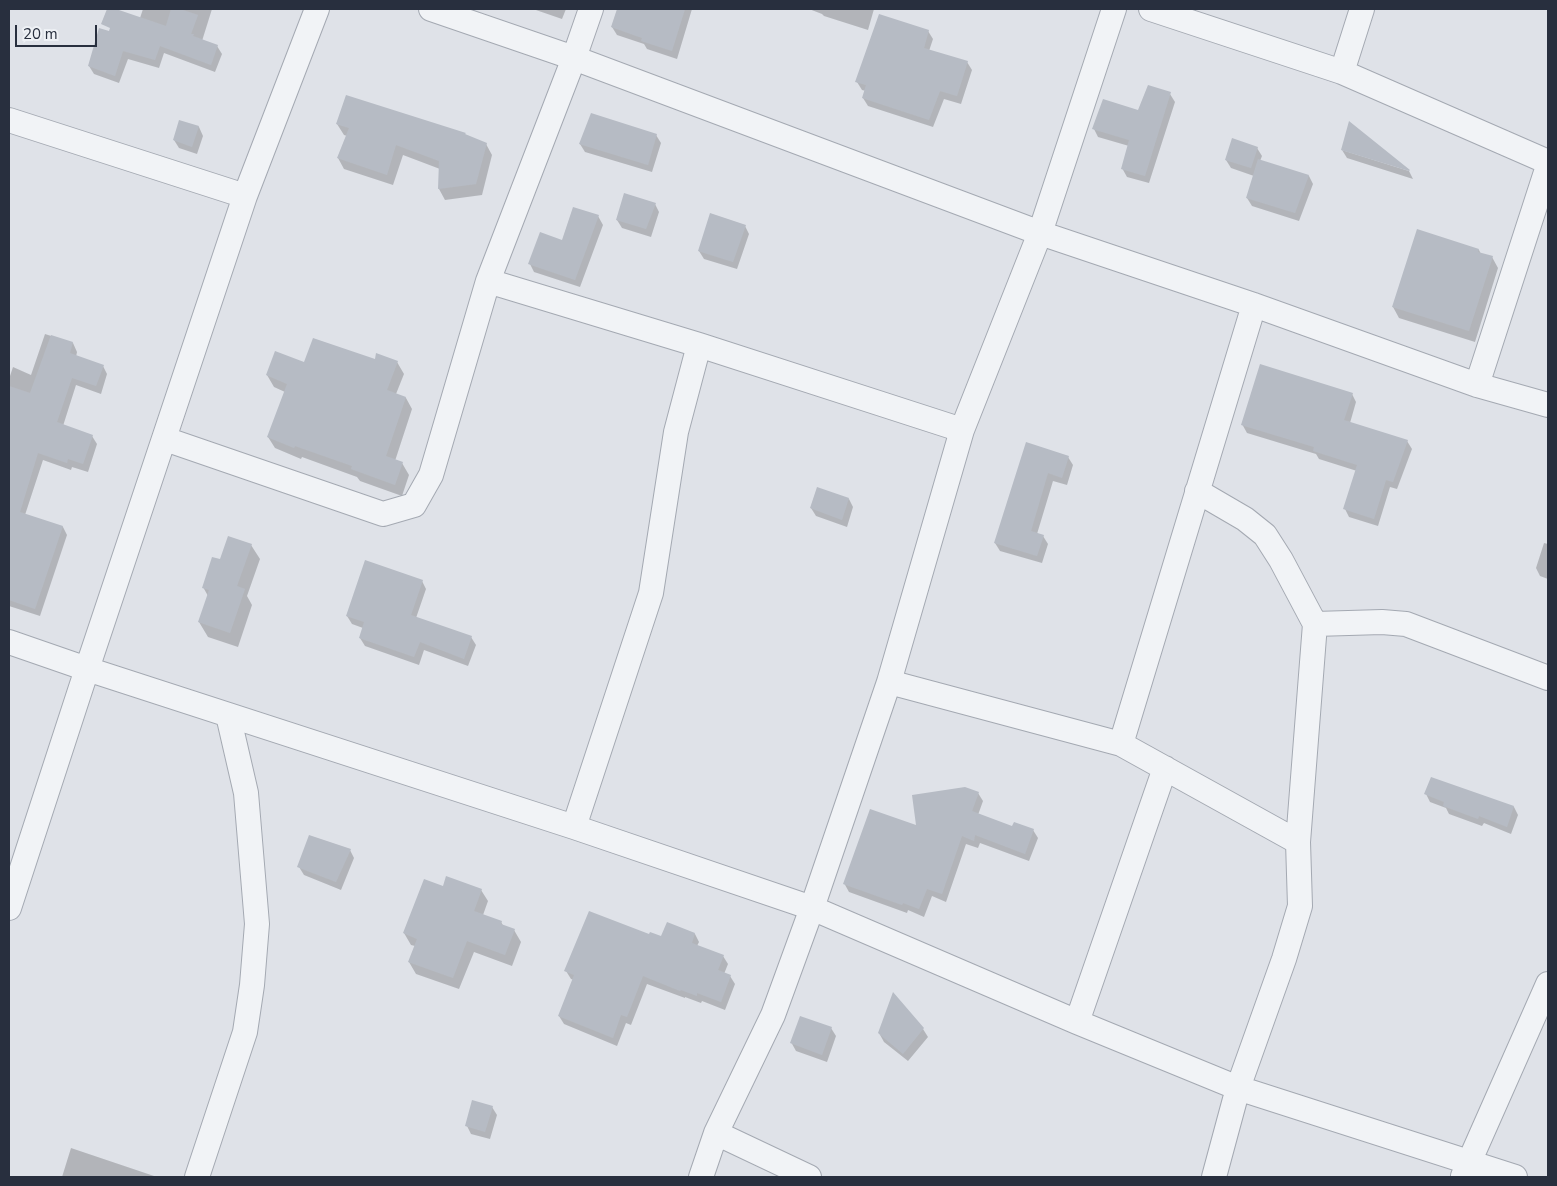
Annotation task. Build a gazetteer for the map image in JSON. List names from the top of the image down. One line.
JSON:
{"scale_bar":"20 m"}
